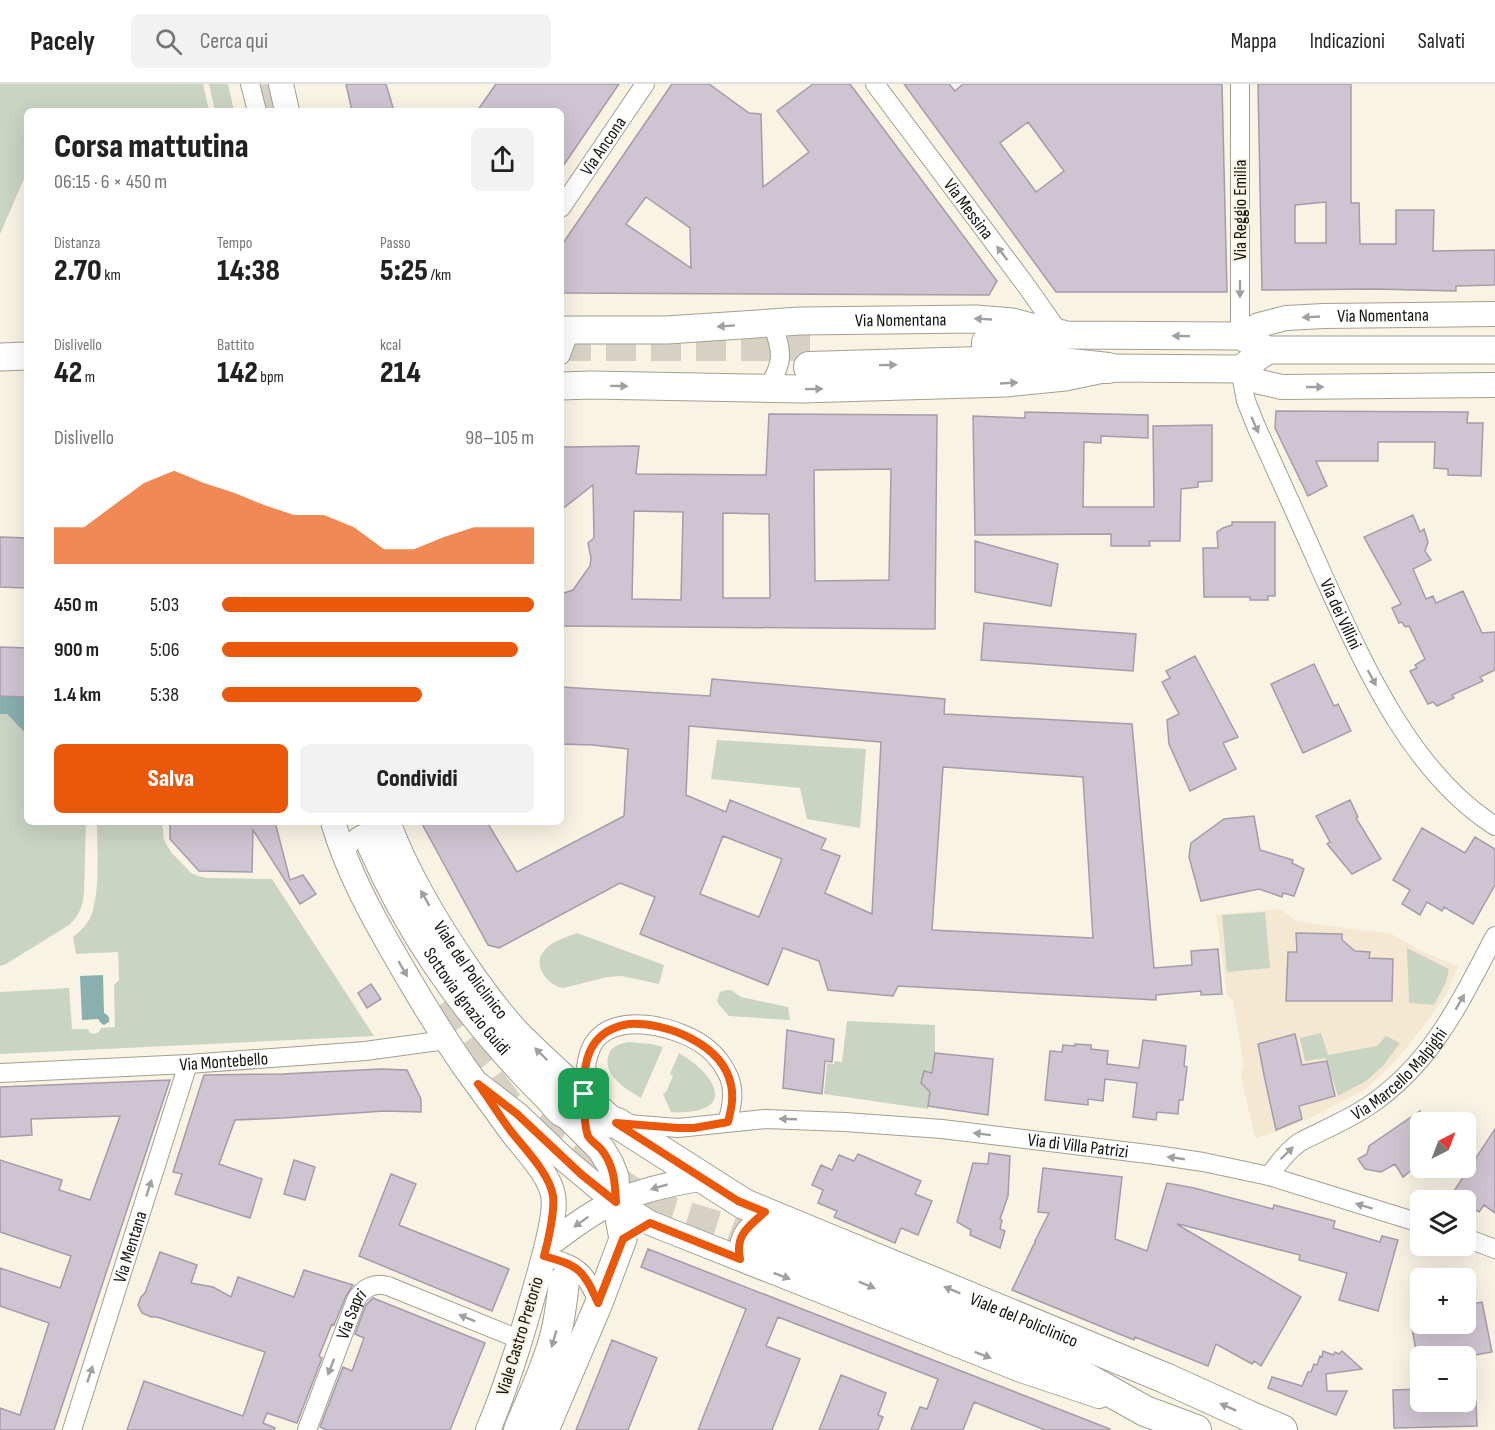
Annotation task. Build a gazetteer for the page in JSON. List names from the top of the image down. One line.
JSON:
{"streets":{"main road":["Via Nomentana","Viale del Policlinico","Sottovia Ignazio Guidi"],"street":["Via Ancona","Via Messina","Via Reggio Emilia","Via dei Villini","Via Montebello","Via Marcello Malpighi","Via di Villa Patrizi","Via Mentana","Via Sapri","Viale Castro Pretorio"]},"crossings":[["Via Messina","Via Nomentana"],["Via Reggio Emilia","Via Nomentana"],["Viale del Policlinico","Sottovia Ignazio Guidi"],["Viale del Policlinico","Via di Villa Patrizi"],["Sottovia Ignazio Guidi","Via di Villa Patrizi"],["Via Montebello","Via Mentana"],["Via Marcello Malpighi","Via di Villa Patrizi"],["Via Sapri","Viale Castro Pretorio"]],"one_way":["Via Messina","Via Reggio Emilia","Via dei Villini","Sottovia Ignazio Guidi","Via Marcello Malpighi","Via di Villa Patrizi","Via Mentana"],"north":"top right","page":{"header":"Pacely","search":"Cerca qui","nav":["Mappa","Indicazioni","Salvati"],"heading":["Corsa mattutina","06:15 · 6 × 450 m"],"stats":[["Distanza","2.70 km"],["Tempo","14:38"],["Passo","5:25 /km"],["Dislivello","42 m"],["Battito","142 bpm"],["kcal","214"]],"chart":["Dislivello","98–105 m"],"list":[{"name":"450 m","note":"5:03"},{"name":"900 m","note":"5:06"},{"name":"1.4 km","note":"5:38"}],"buttons":["Salva","Condividi"],"map_buttons":["+","−"]}}
